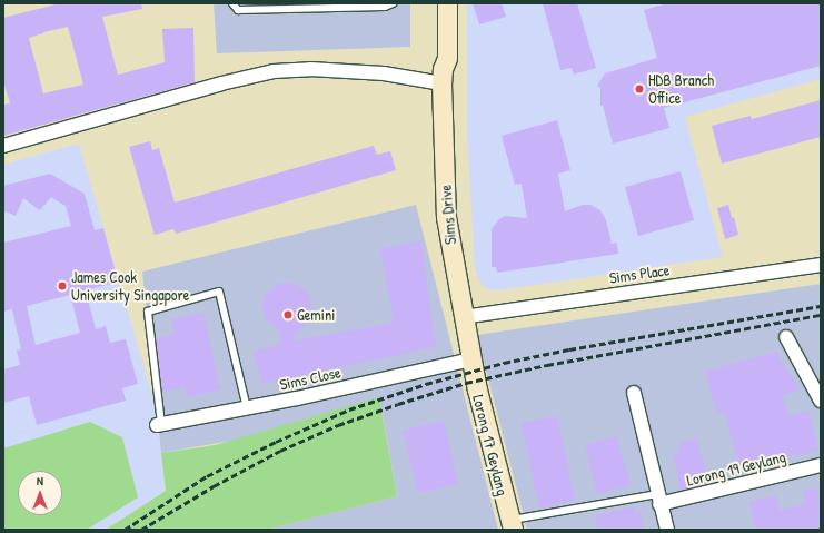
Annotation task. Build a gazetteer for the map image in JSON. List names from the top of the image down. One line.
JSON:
{"streets":{"street":["Sims Drive","Sims Place","Sims Close","Lorong 17 Geylang","Lorong 19 Geylang"]},"crossings":[["Sims Drive","Sims Place"],["Sims Drive","Sims Close"],["Sims Drive","Lorong 17 Geylang"],["Sims Close","Lorong 17 Geylang"]],"places":["HDB Branch Office","James Cook University Singapore","Gemini"],"north":"top"}
